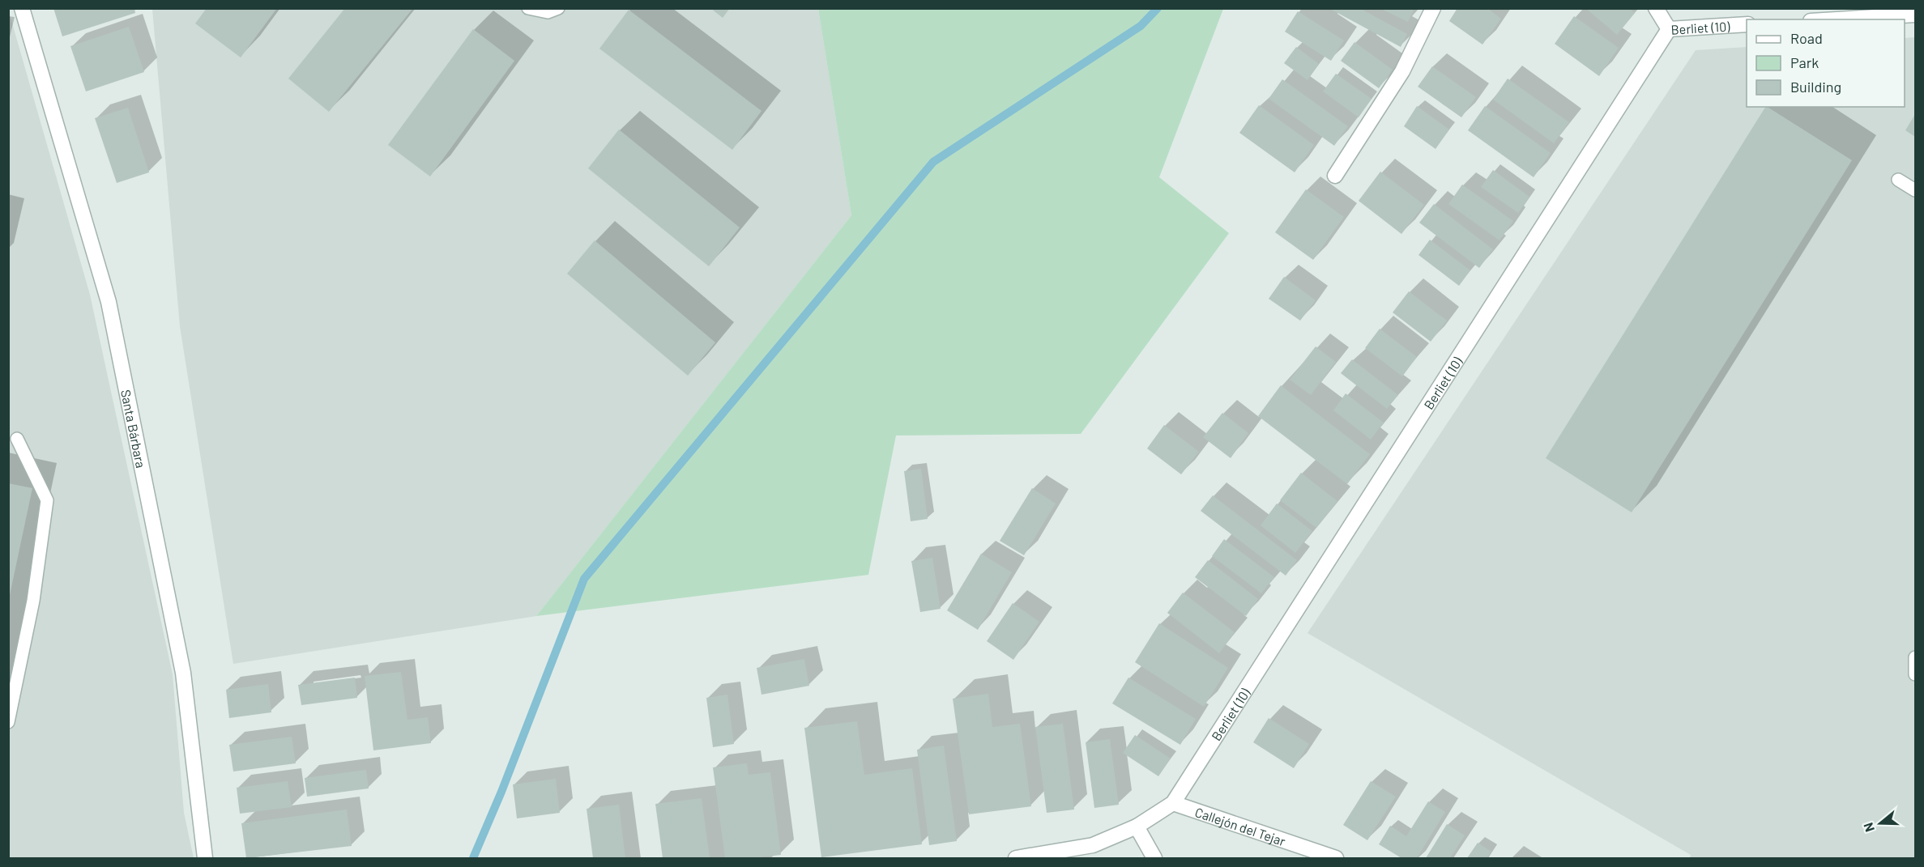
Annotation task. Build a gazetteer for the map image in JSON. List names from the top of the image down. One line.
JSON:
{"streets":{"street":["Berliet (10)","Santa Bárbara","Callejón del Tejar"]},"crossings":[["Berliet (10)","Callejón del Tejar"]],"legend":["Road","Park","Building"],"north":"left"}
